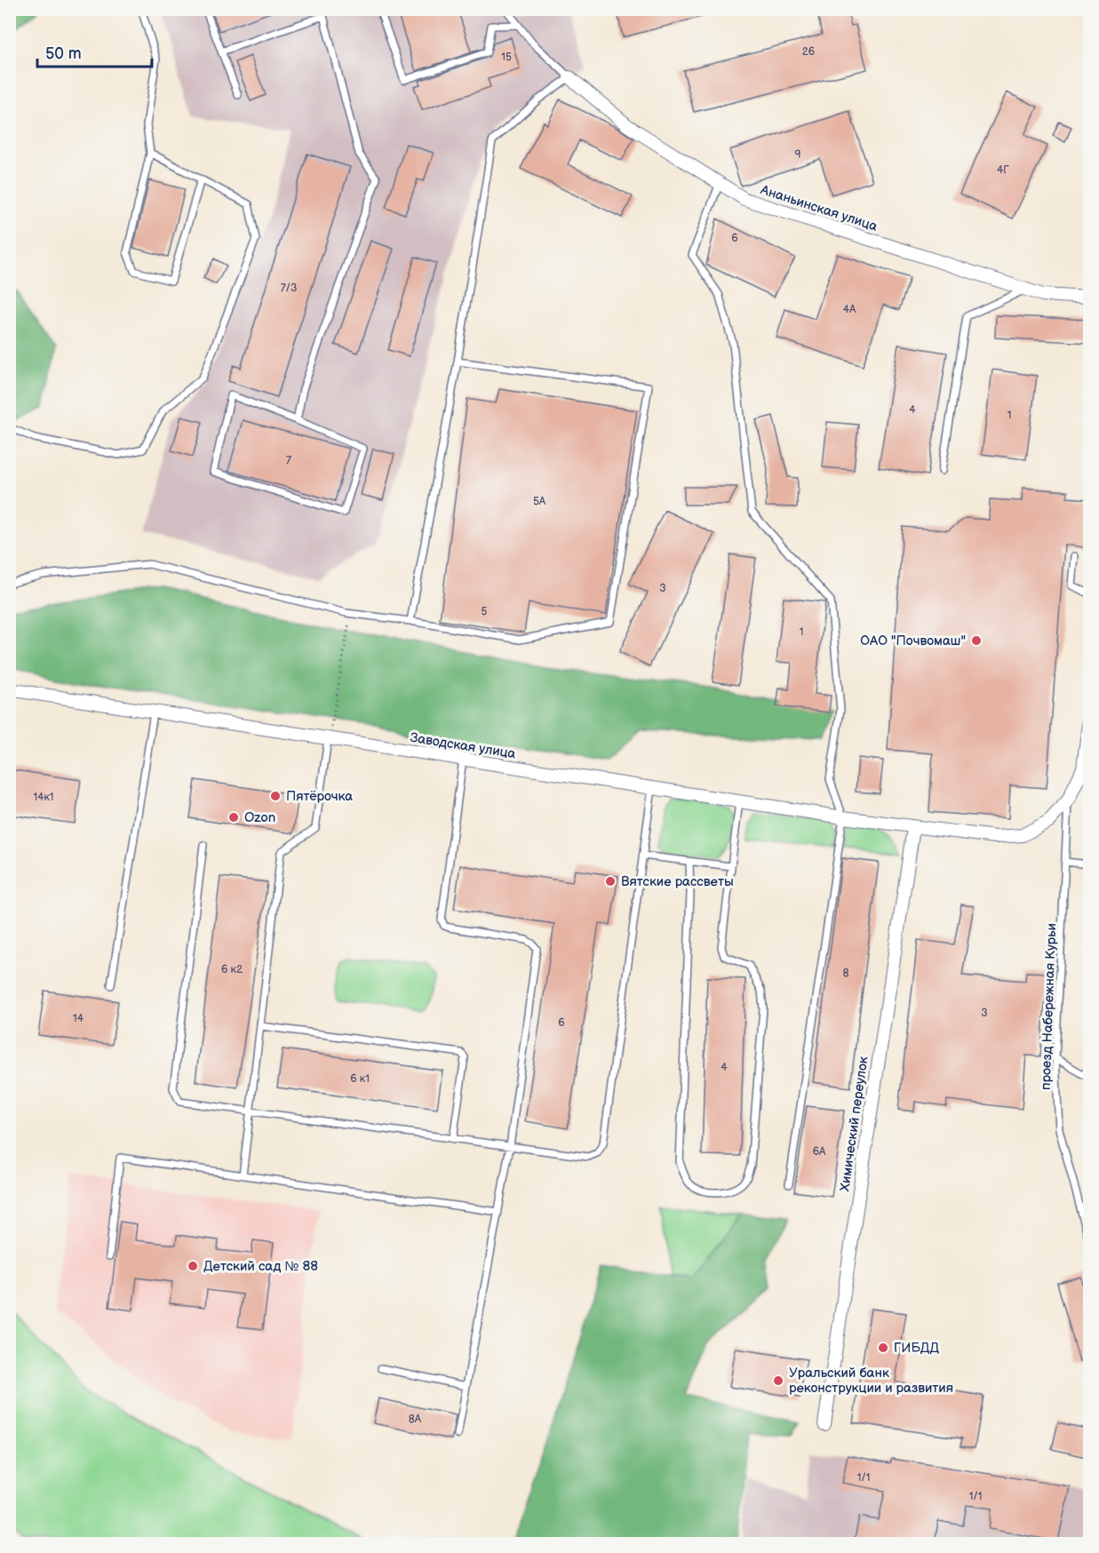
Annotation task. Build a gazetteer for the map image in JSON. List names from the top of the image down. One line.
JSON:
{"streets":{"street":["Ананьинская улица","Заводская улица","Химический переулок"],"lane":["проезд Набережная Курьи"]},"crossings":[["Заводская улица","Химический переулок"]],"places":["ОАО \"Почвомаш\"","Пятёрочка","Ozon","Вятские рассветы","Детский сад № 88","ГИБДД","Уральский банк реконструкции и развития"],"house_numbers":["26","15","9","4Г","6","7/3","4А","4","1","7","5А","3","5","1","14к1","6 к2","8","3","14","6","4","6 к1","6А","8А","1/1","1/1"],"scale_bar":"50 m"}
